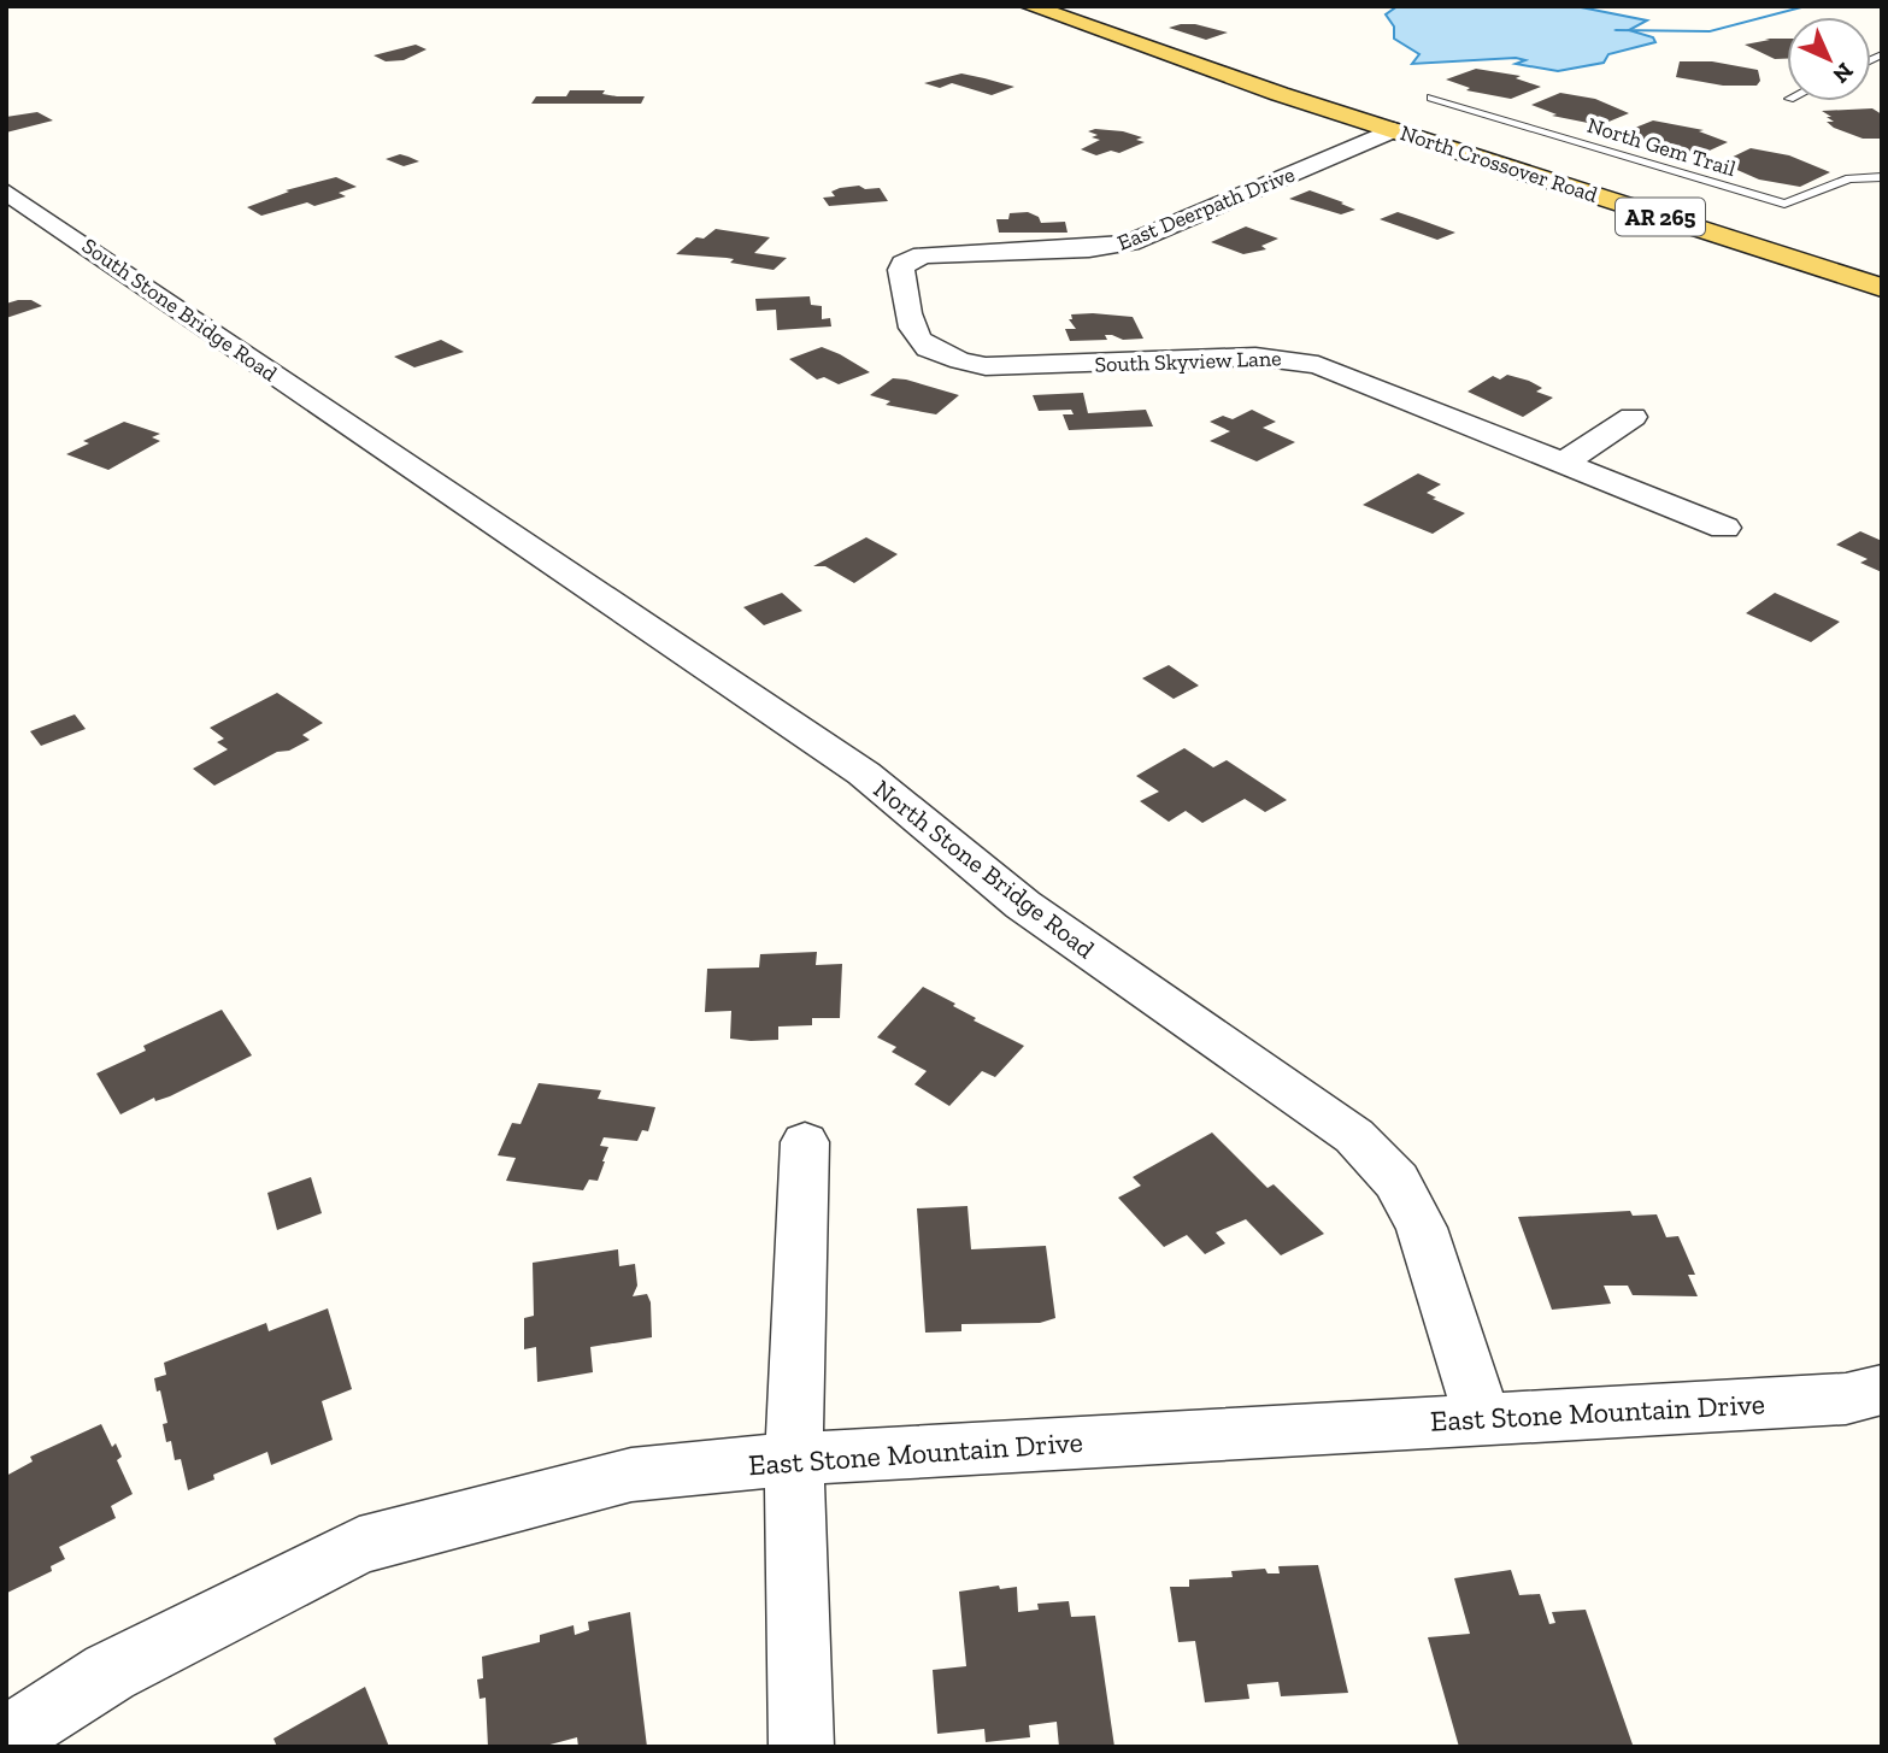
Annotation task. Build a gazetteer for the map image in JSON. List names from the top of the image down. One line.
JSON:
{"streets":{"main road":["North Crossover Road","AR 265"],"street":["East Deerpath Drive","South Stone Bridge Road","South Skyview Lane","North Stone Bridge Road","East Stone Mountain Drive"],"lane":["North Gem Trail"]},"crossings":[["North Crossover Road","East Deerpath Drive"],["East Deerpath Drive","South Skyview Lane"],["South Stone Bridge Road","North Stone Bridge Road"],["North Stone Bridge Road","East Stone Mountain Drive"]],"north":"bottom right"}
